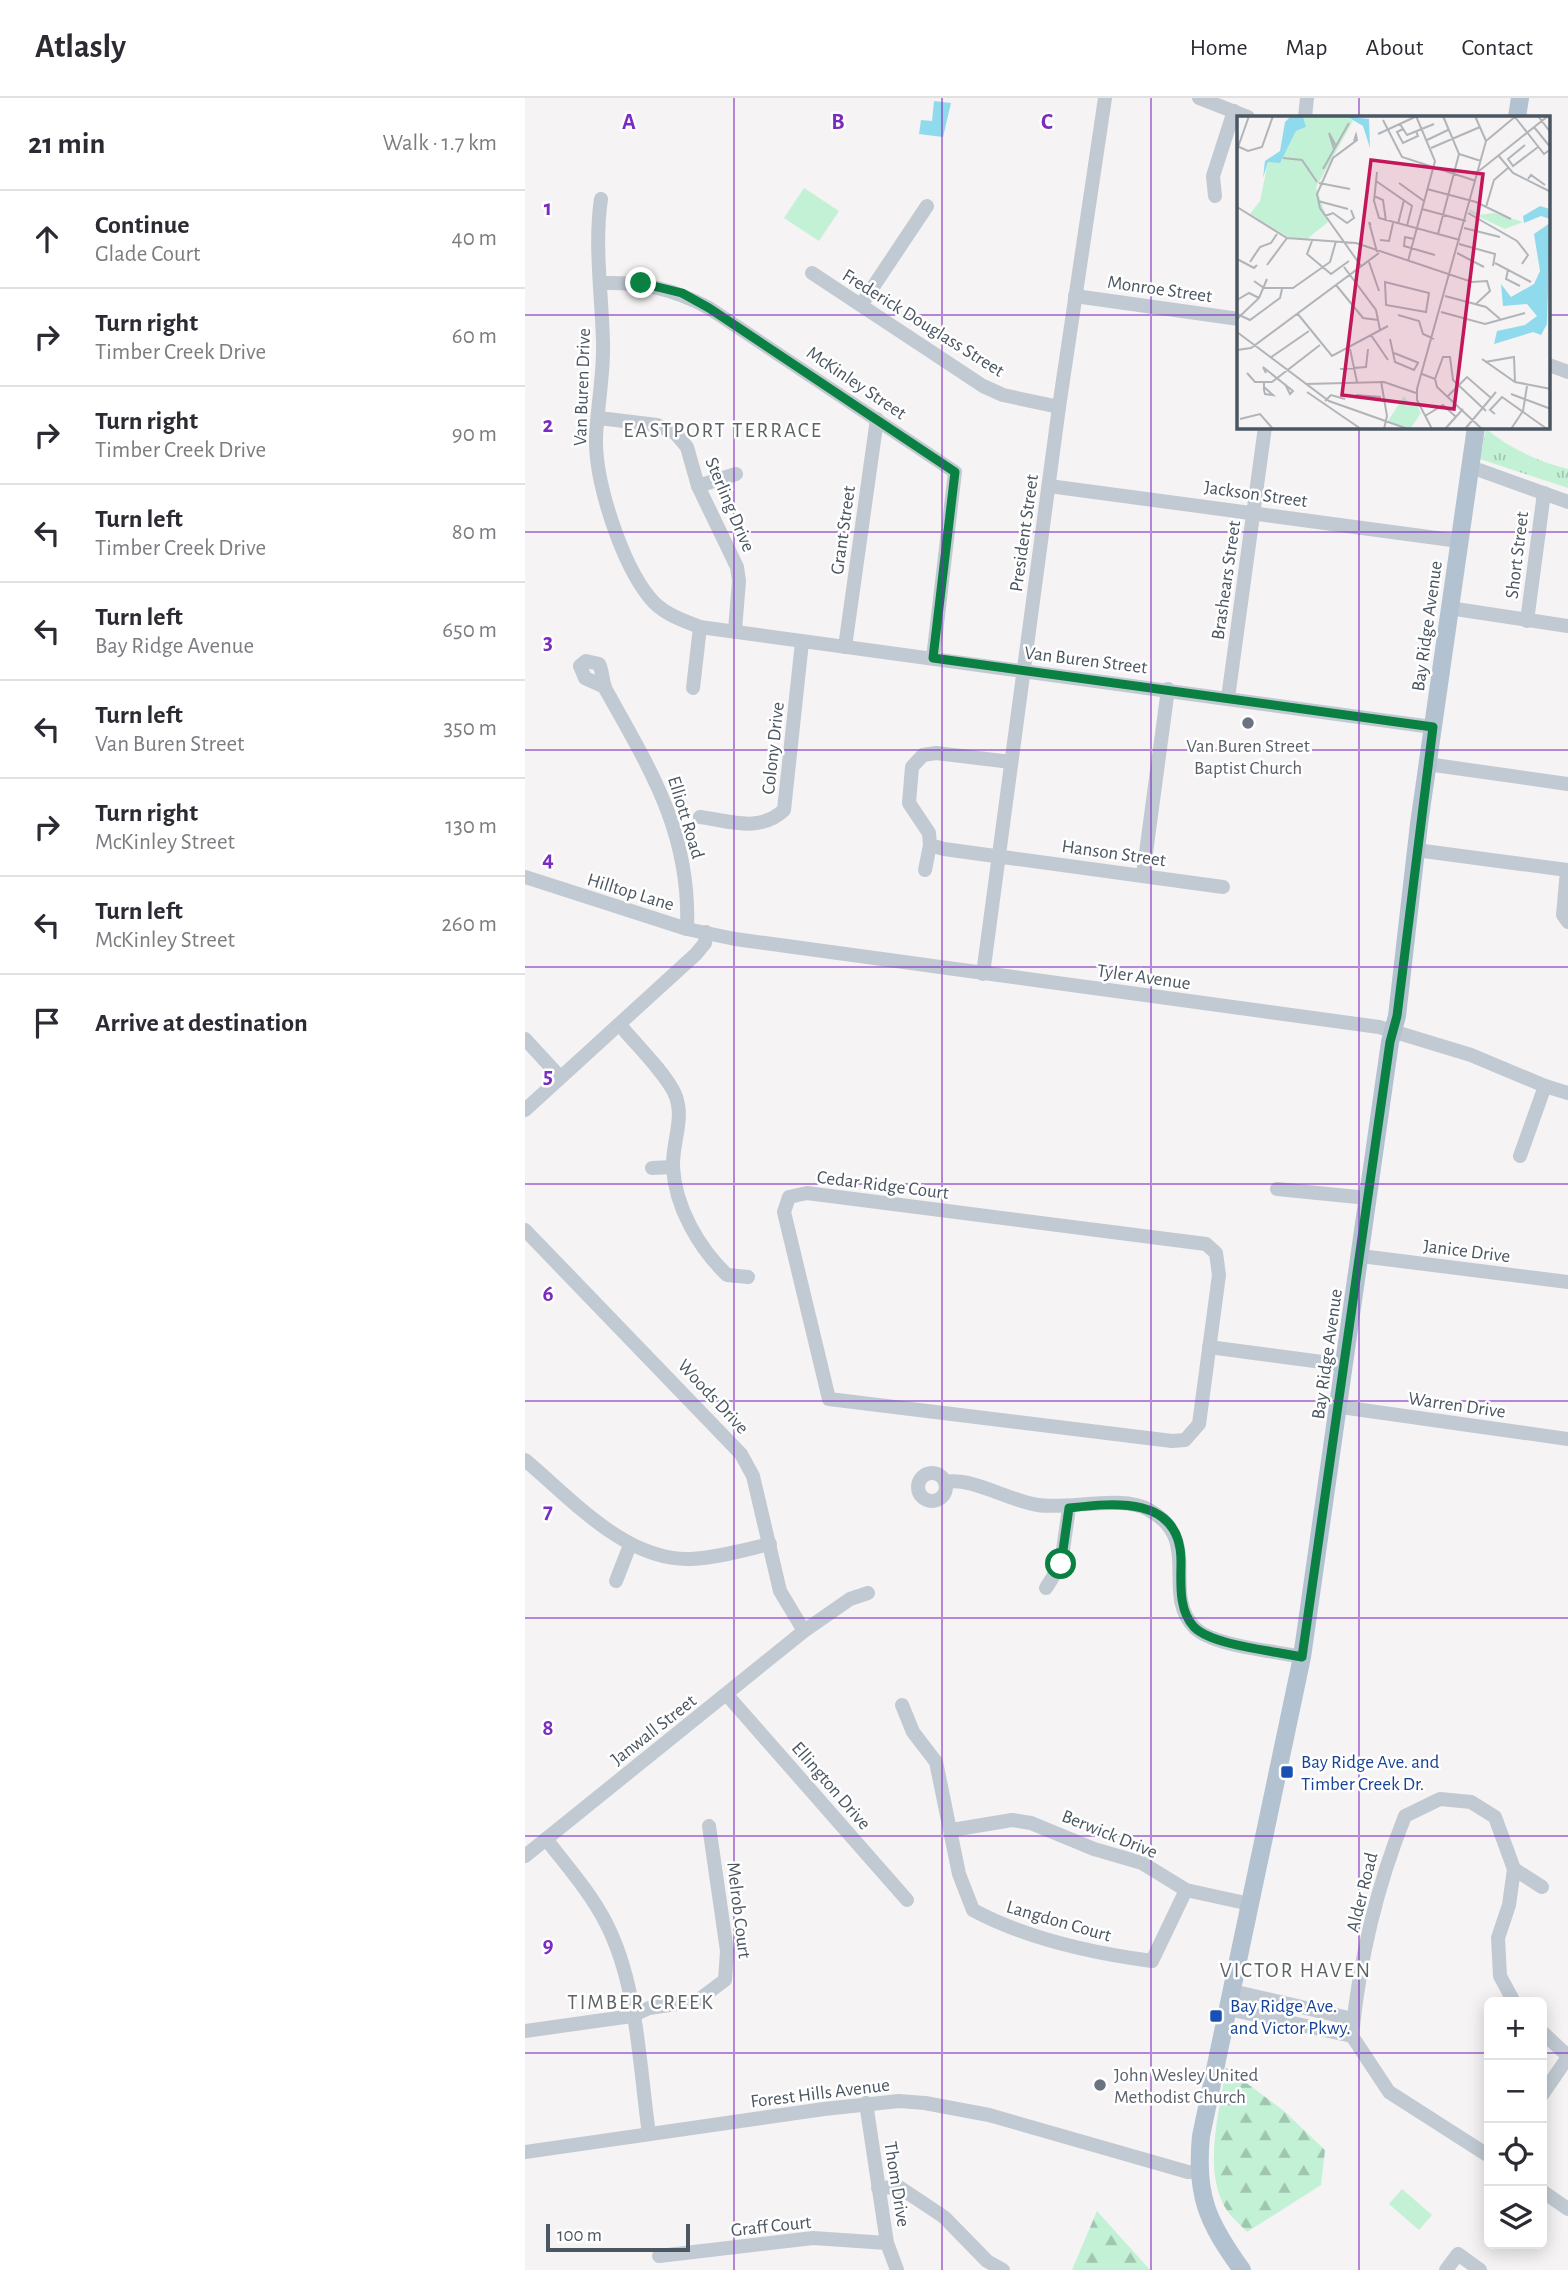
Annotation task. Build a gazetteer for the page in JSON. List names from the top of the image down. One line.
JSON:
{"streets":{"main road":["Bay Ridge Avenue"],"street":["Monroe Street","Frederick Douglass Street","McKinley Street","Van Buren Drive","Jackson Street","Sterling Drive","Grant Street","President Street","Short Street","Brashears Street","Van Buren Street","Colony Drive","Elliott Road","Hanson Street","Hilltop Lane","Tyler Avenue","Cedar Ridge Court","Janice Drive","Woods Drive","Warren Drive","Janwall Street","Ellington Drive","Berwick Drive","Alder Road","Melrob Court","Langdon Court","Forest Hills Avenue","Thom Drive","Graff Court"]},"crossings":[["Monroe Street","President Street"],["Frederick Douglass Street","President Street"],["McKinley Street","Van Buren Drive"],["McKinley Street","Grant Street"],["McKinley Street","Van Buren Street"],["Van Buren Drive","Sterling Drive"],["Van Buren Drive","Van Buren Street"],["Jackson Street","President Street"],["Jackson Street","Brashears Street"],["Jackson Street","Bay Ridge Avenue"],["Sterling Drive","Van Buren Street"],["Grant Street","Van Buren Street"],["President Street","Van Buren Street"],["President Street","Hanson Street"],["President Street","Tyler Avenue"],["Brashears Street","Van Buren Street"],["Bay Ridge Avenue","Van Buren Street"],["Bay Ridge Avenue","Tyler Avenue"],["Bay Ridge Avenue","Janice Drive"],["Bay Ridge Avenue","Warren Drive"],["Bay Ridge Avenue","Berwick Drive"],["Bay Ridge Avenue","Forest Hills Avenue"],["Van Buren Street","Colony Drive"],["Elliott Road","Hilltop Lane"],["Elliott Road","Tyler Avenue"],["Hilltop Lane","Tyler Avenue"],["Woods Drive","Janwall Street"],["Janwall Street","Ellington Drive"],["Berwick Drive","Langdon Court"],["Forest Hills Avenue","Thom Drive"],["Thom Drive","Graff Court"]],"districts":["EASTPORT TERRACE","VICTOR HAVEN","TIMBER CREEK"],"places":{"other":["Van Buren Street Baptist Church","John Wesley United Methodist Church"],"transit":["Bay Ridge Ave. and Timber Creek Dr.","Bay Ridge Ave. and Victor Pkwy."]},"scale_bar":"100 m","page":{"header":"Atlasly","nav":["Home","Map","About","Contact"],"heading":["21 min","Walk · 1.7 km"],"list":[["Continue","Glade Court","40 m"],["Turn right","Timber Creek Drive","60 m"],["Turn right","Timber Creek Drive","90 m"],["Turn left","Timber Creek Drive","80 m"],["Turn left","Bay Ridge Avenue","650 m"],["Turn left","Van Buren Street","350 m"],["Turn right","McKinley Street","130 m"],["Turn left","McKinley Street","260 m"],"Arrive at destination"],"map_buttons":["+","−"],"scale":"100 m"},"grid":{"columns":["A","B","C"],"rows":["1","2","3","4","5","6","7","8","9"]}}
